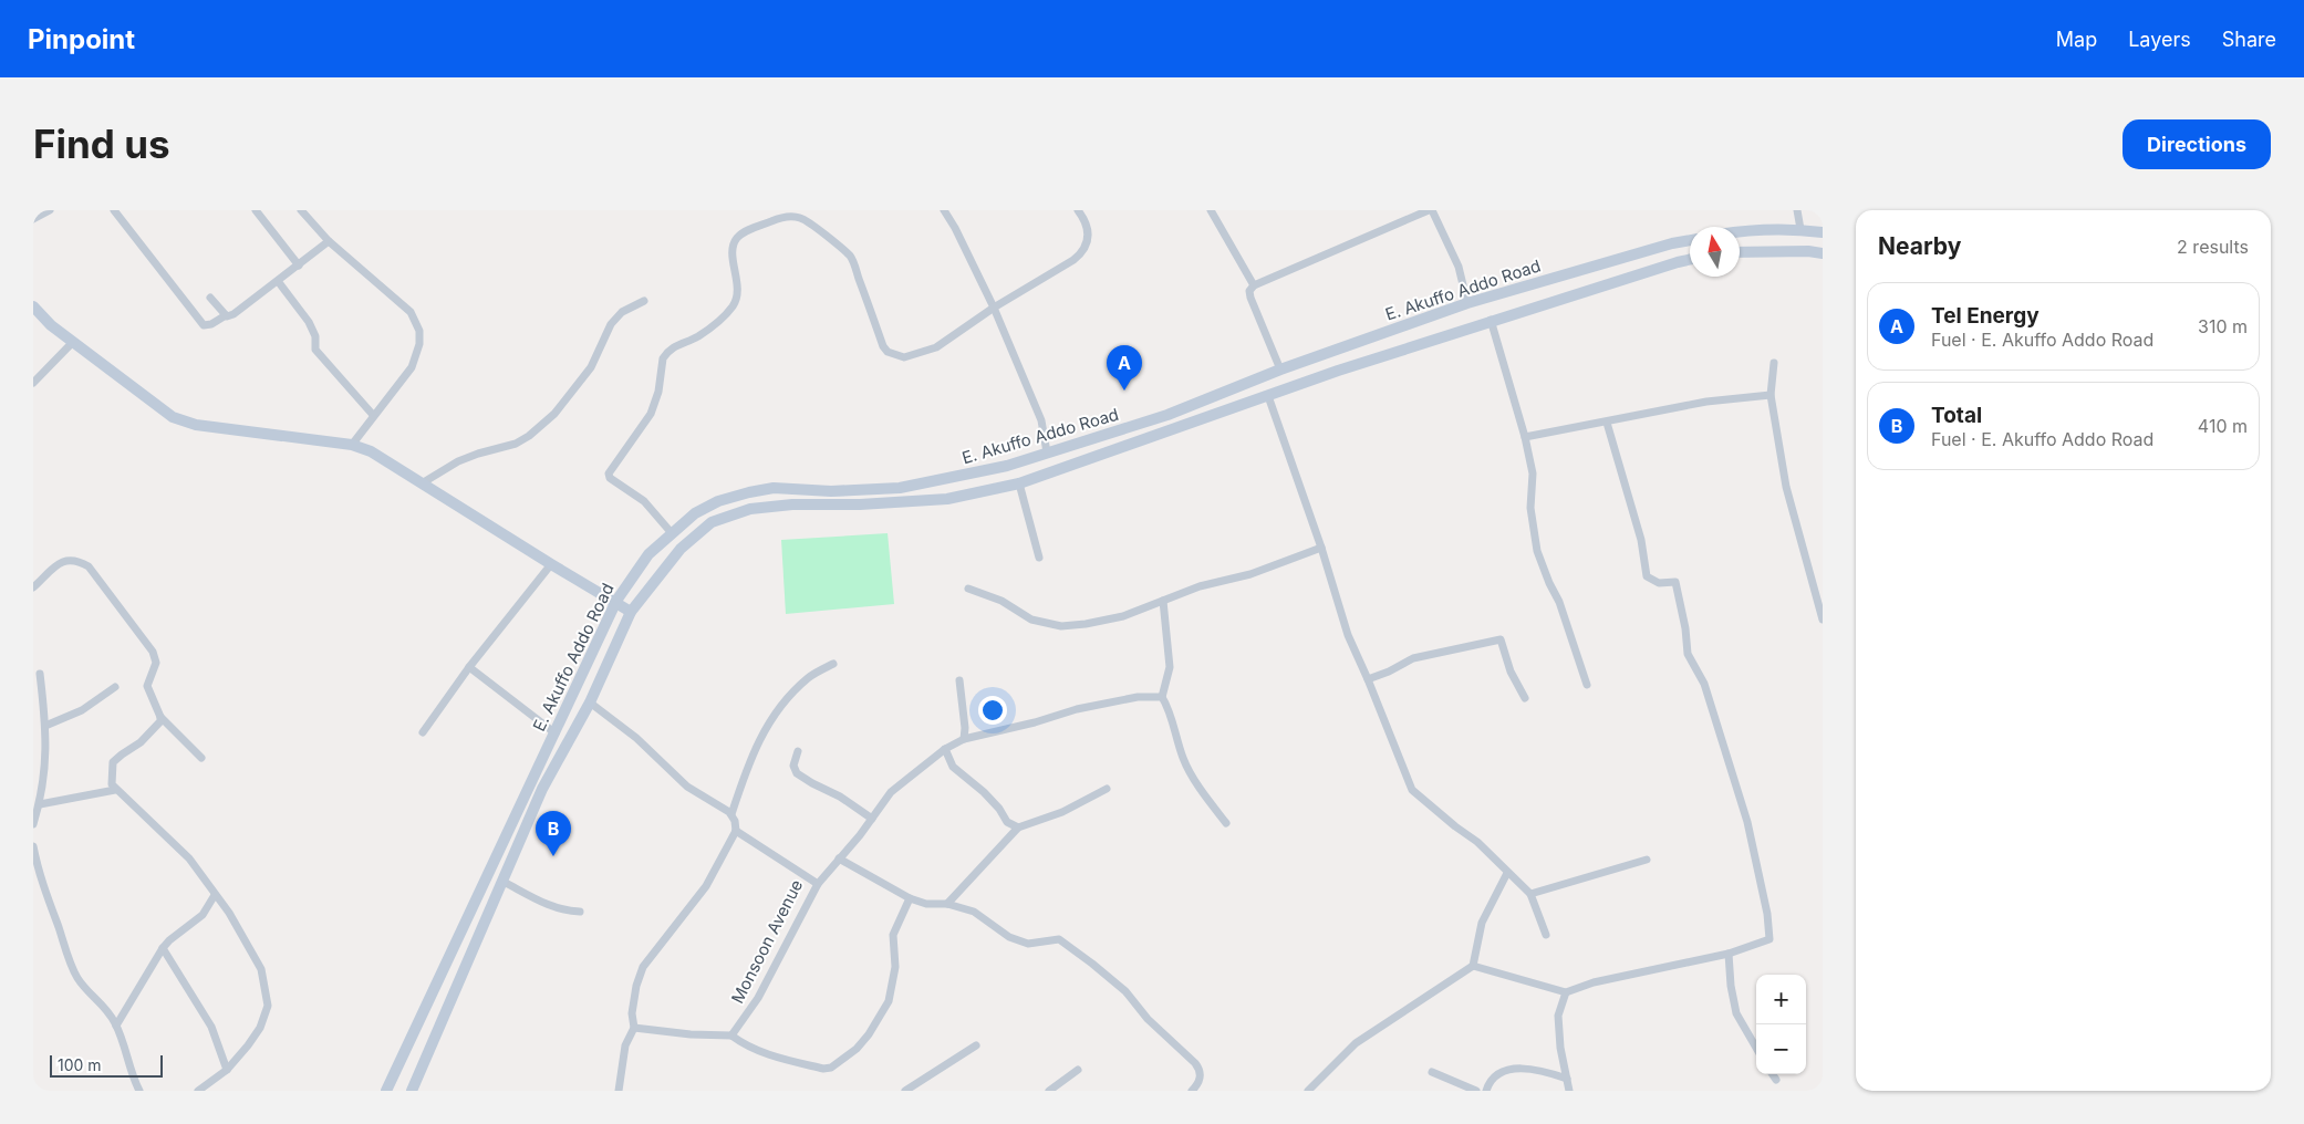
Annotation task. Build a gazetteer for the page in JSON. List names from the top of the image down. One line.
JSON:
{"streets":{"main road":["E. Akuffo Addo Road"],"street":["Monsoon Avenue"]},"scale_bar":"100 m","north":"top","page":{"header":"Pinpoint","nav":["Map","Layers","Share"],"buttons":"Directions","title":"Find us","heading":["Nearby","2 results"],"list":[{"mark":"A","name":"Tel Energy","note":"Fuel · E. Akuffo Addo Road","value":"310 m"},{"mark":"B","name":"Total","note":"Fuel · E. Akuffo Addo Road","value":"410 m"}],"pins":["A","B"],"map_buttons":["+","−"],"scale":"100 m"}}
